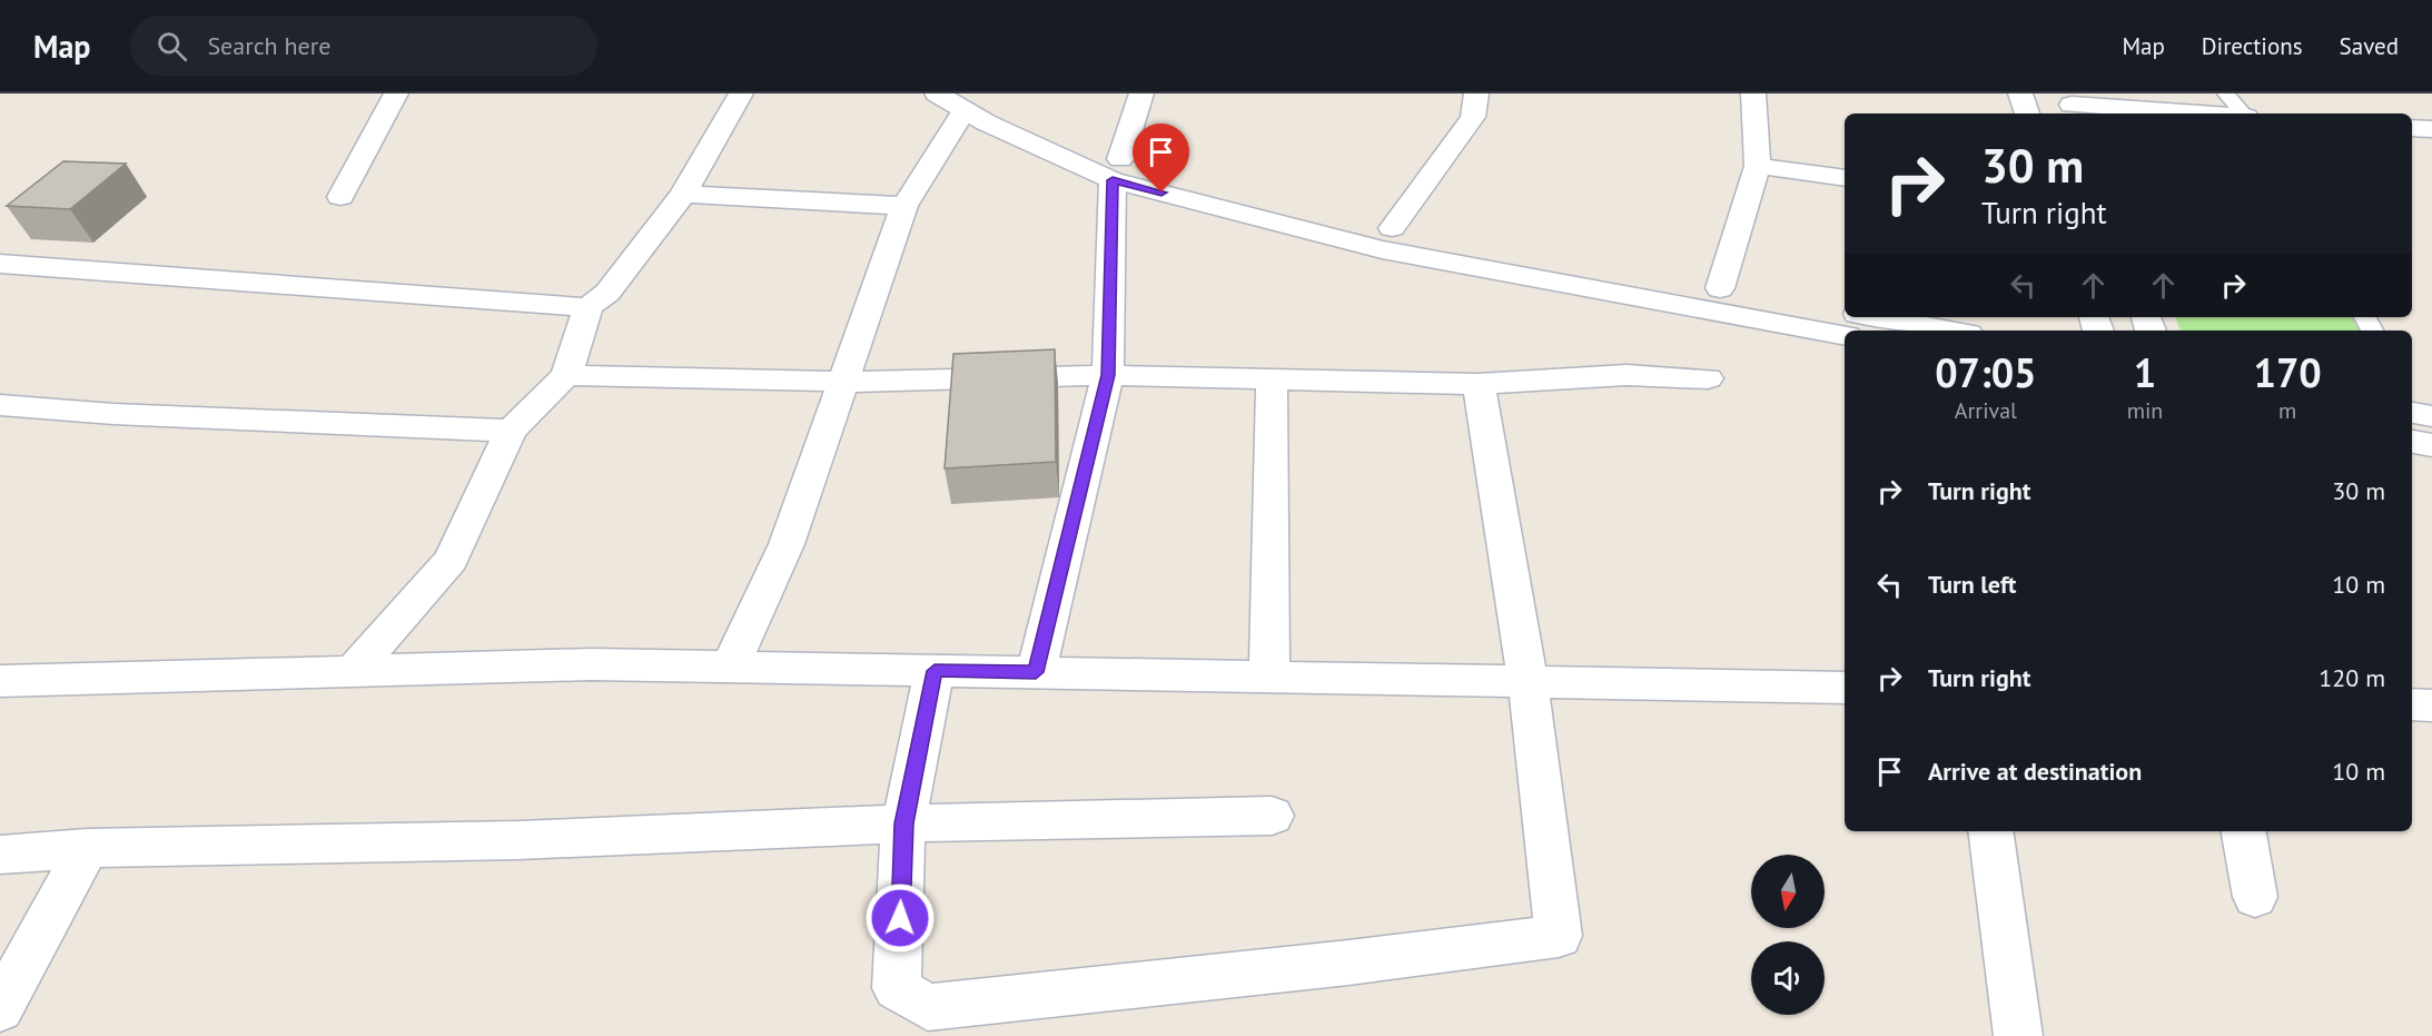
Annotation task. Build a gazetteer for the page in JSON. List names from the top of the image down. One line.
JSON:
{"north":"bottom","page":{"header":"Map","search":"Search here","nav":["Map","Directions","Saved"],"turn":["30 m","Turn right"],"eta":["07:05","Arrival","1","min","170","m"],"list":[{"name":"Turn right","value":"30 m"},{"name":"Turn left","value":"10 m"},{"name":"Turn right","value":"120 m"},{"name":"Arrive at destination","value":"10 m"}]}}
